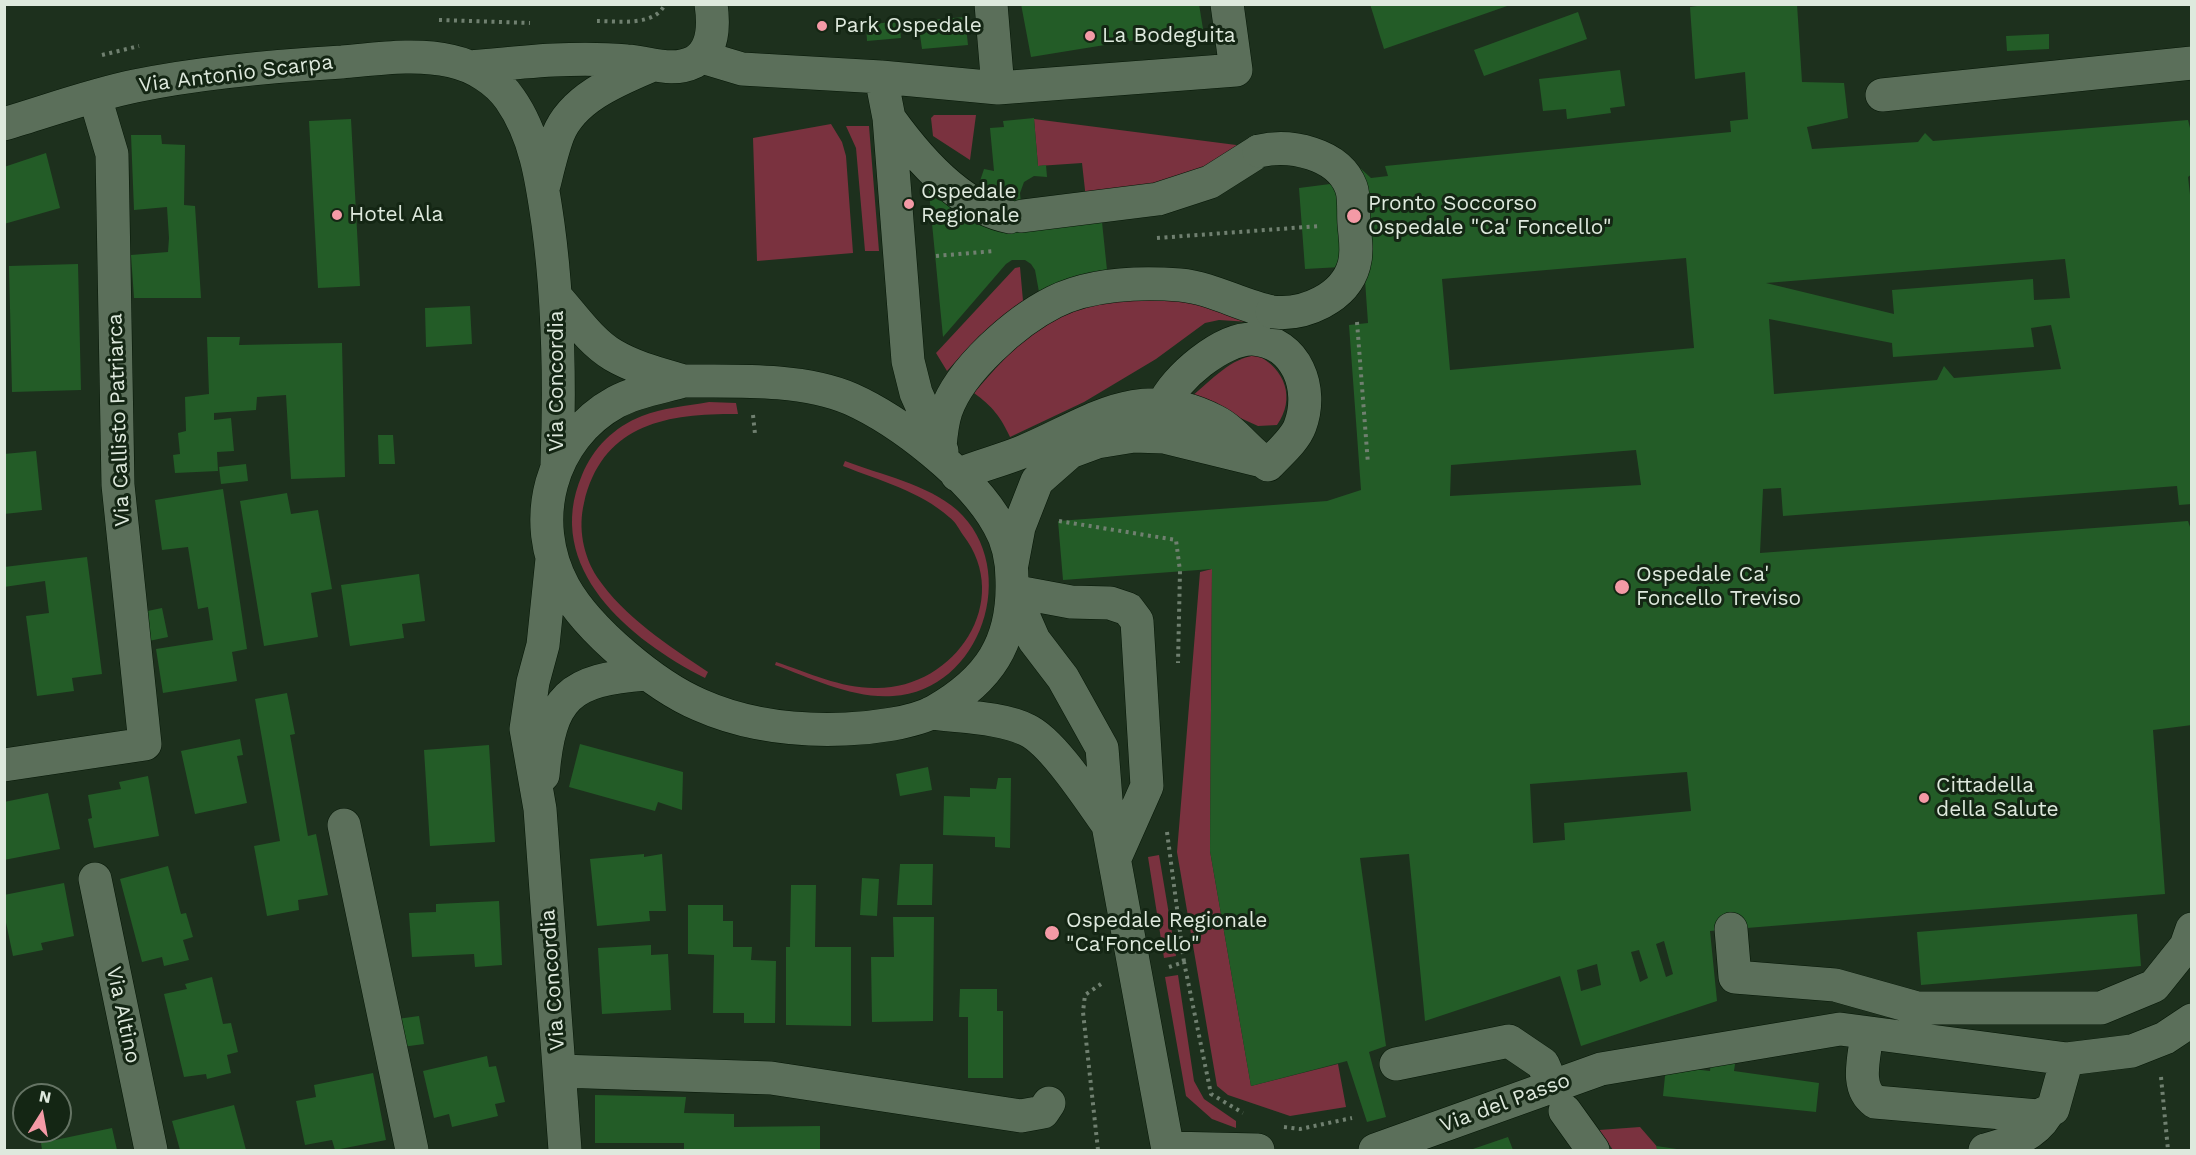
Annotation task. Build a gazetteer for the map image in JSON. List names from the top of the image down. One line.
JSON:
{"streets":{"street":["Via Antonio Scarpa","Via Concordia","Via Callisto Patriarca","Via Altino","Via del Passo"]},"crossings":[["Via Antonio Scarpa","Via Concordia"],["Via Antonio Scarpa","Via Callisto Patriarca"]],"places":["Park Ospedale","La Bodeguita","Ospedale Regionale","Hotel Ala","Pronto Soccorso Ospedale \"Ca' Foncello\"","Ospedale Ca' Foncello Treviso","Cittadella della Salute","Ospedale Regionale \"Ca'Foncello\""],"north":"top"}
